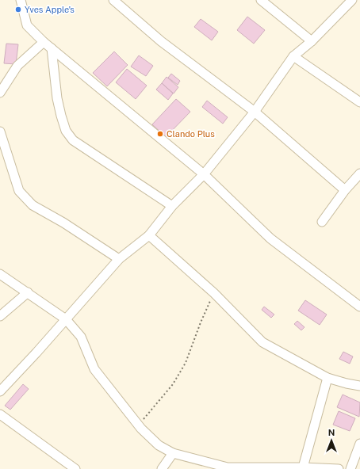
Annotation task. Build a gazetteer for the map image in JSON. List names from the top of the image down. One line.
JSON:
{"places":["Yves Apple's","Clando Plus"],"north":"top"}
